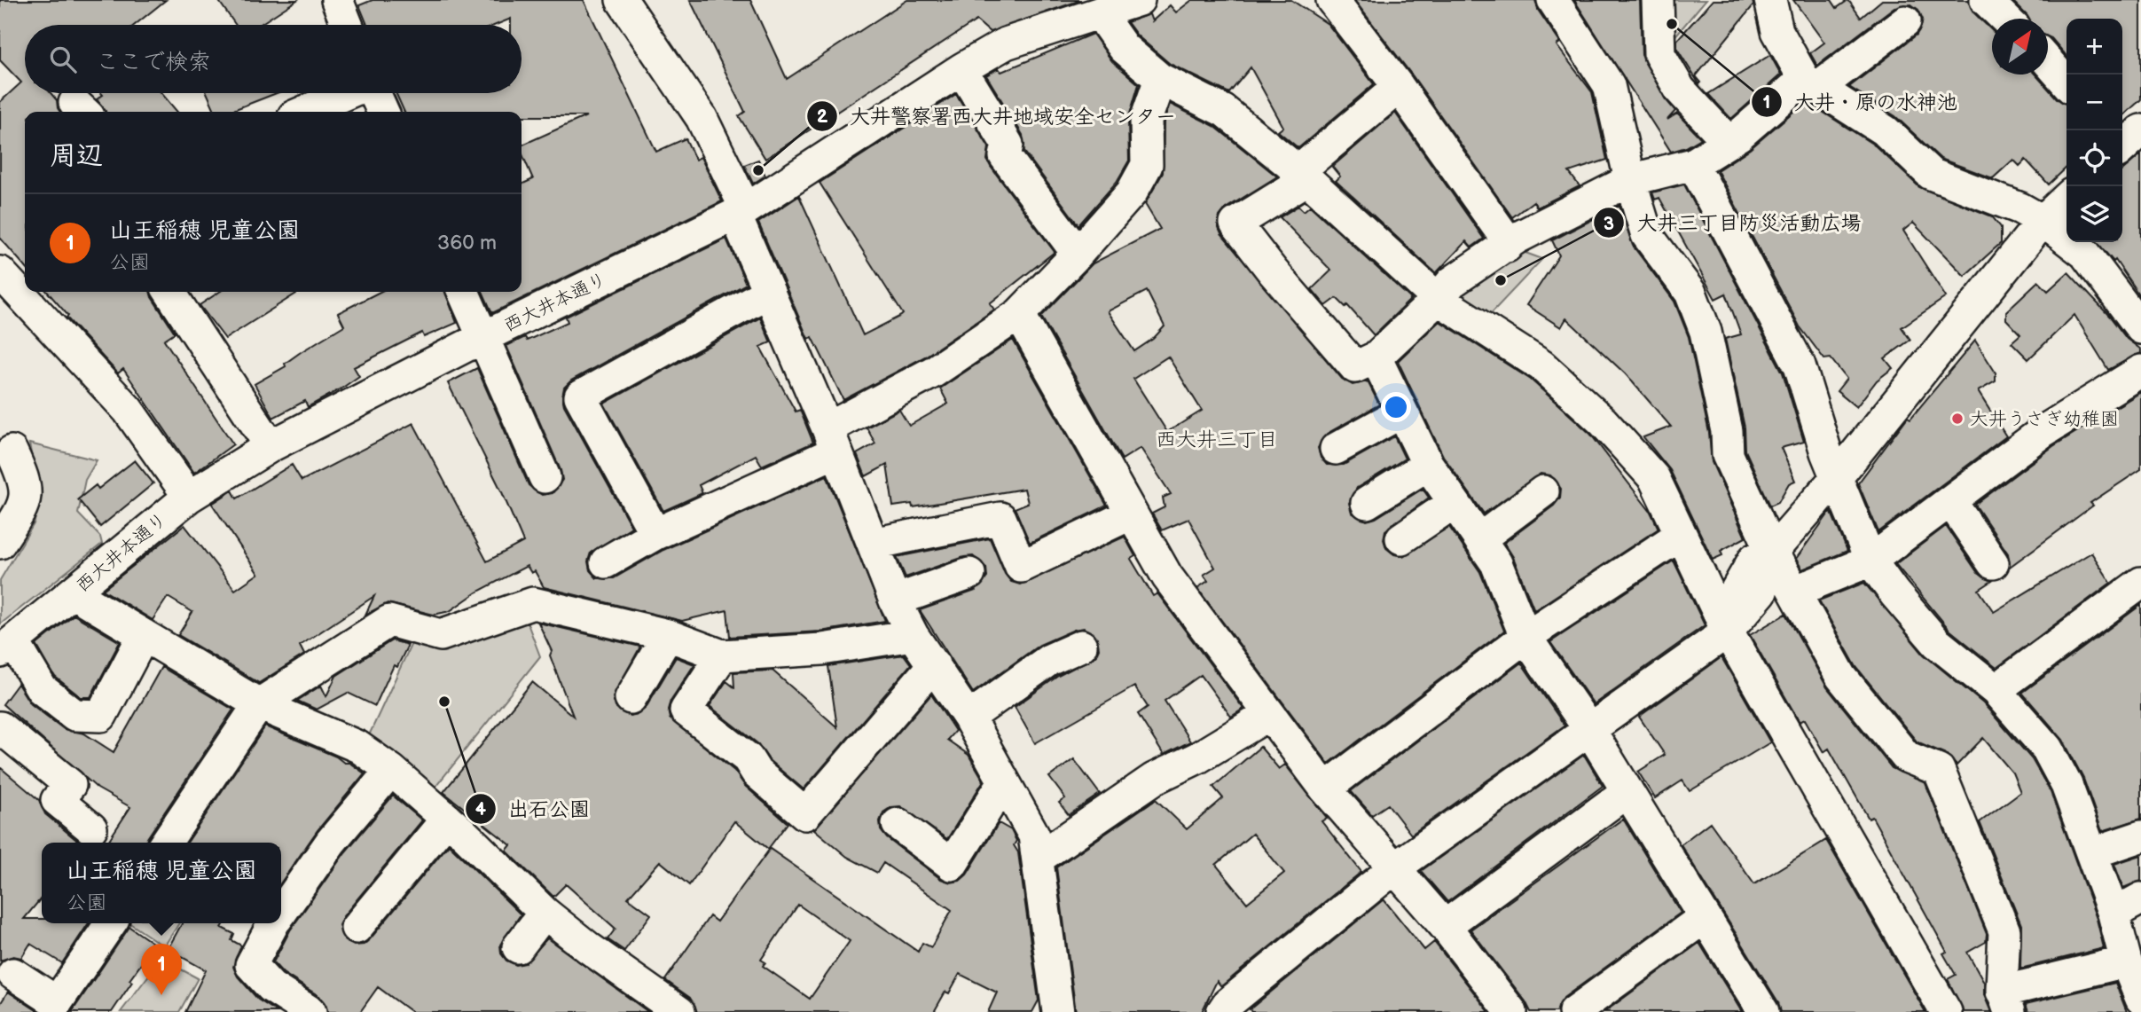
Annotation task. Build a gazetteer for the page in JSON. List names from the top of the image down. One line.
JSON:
{"streets":{"street":["西大井本通り"]},"districts":["西大井三丁目"],"places":["大井・原の水神池","大井警察署西大井地域安全センター","大井三丁目防災活動広場","大井うさぎ幼稚園","出石公園"],"north":"top right","page":{"map_buttons":["+","−"],"search":"ここで検索","heading":"周辺","list":[{"mark":"1","name":"山王稲穂 児童公園","note":"公園","value":"360 m"}],"popup":["山王稲穂 児童公園","公園"],"pins":"1"}}
